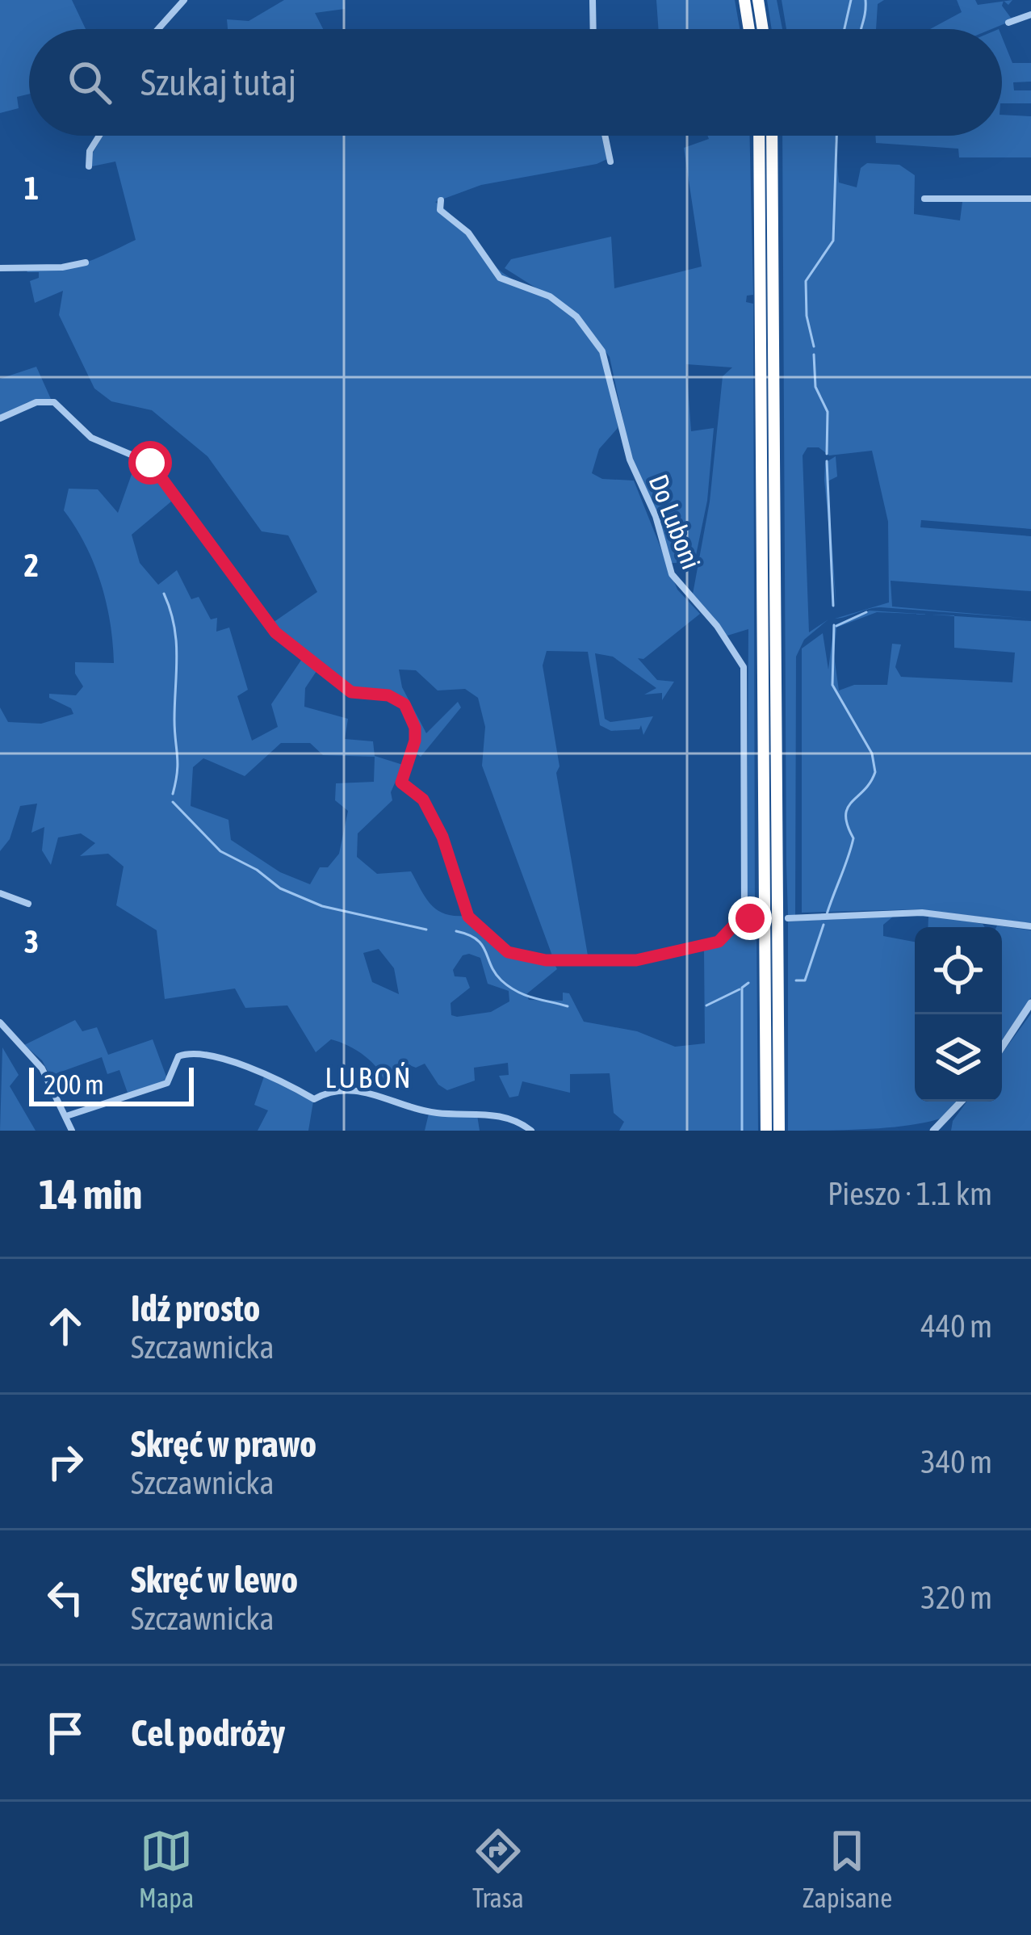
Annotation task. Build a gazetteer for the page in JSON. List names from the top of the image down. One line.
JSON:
{"streets":{"street":["Do Luboni"]},"districts":["LUBOŃ"],"scale_bar":"200 m","page":{"search":"Szukaj tutaj","scale":"200 m","heading":["14 min","Pieszo · 1.1 km"],"list":[["Idź prosto","Szczawnicka","440 m"],["Skręć w prawo","Szczawnicka","340 m"],["Skręć w lewo","Szczawnicka","320 m"],"Cel podróży"],"nav":["Mapa","Trasa","Zapisane"]},"grid":{"rows":["1","2","3"]}}
